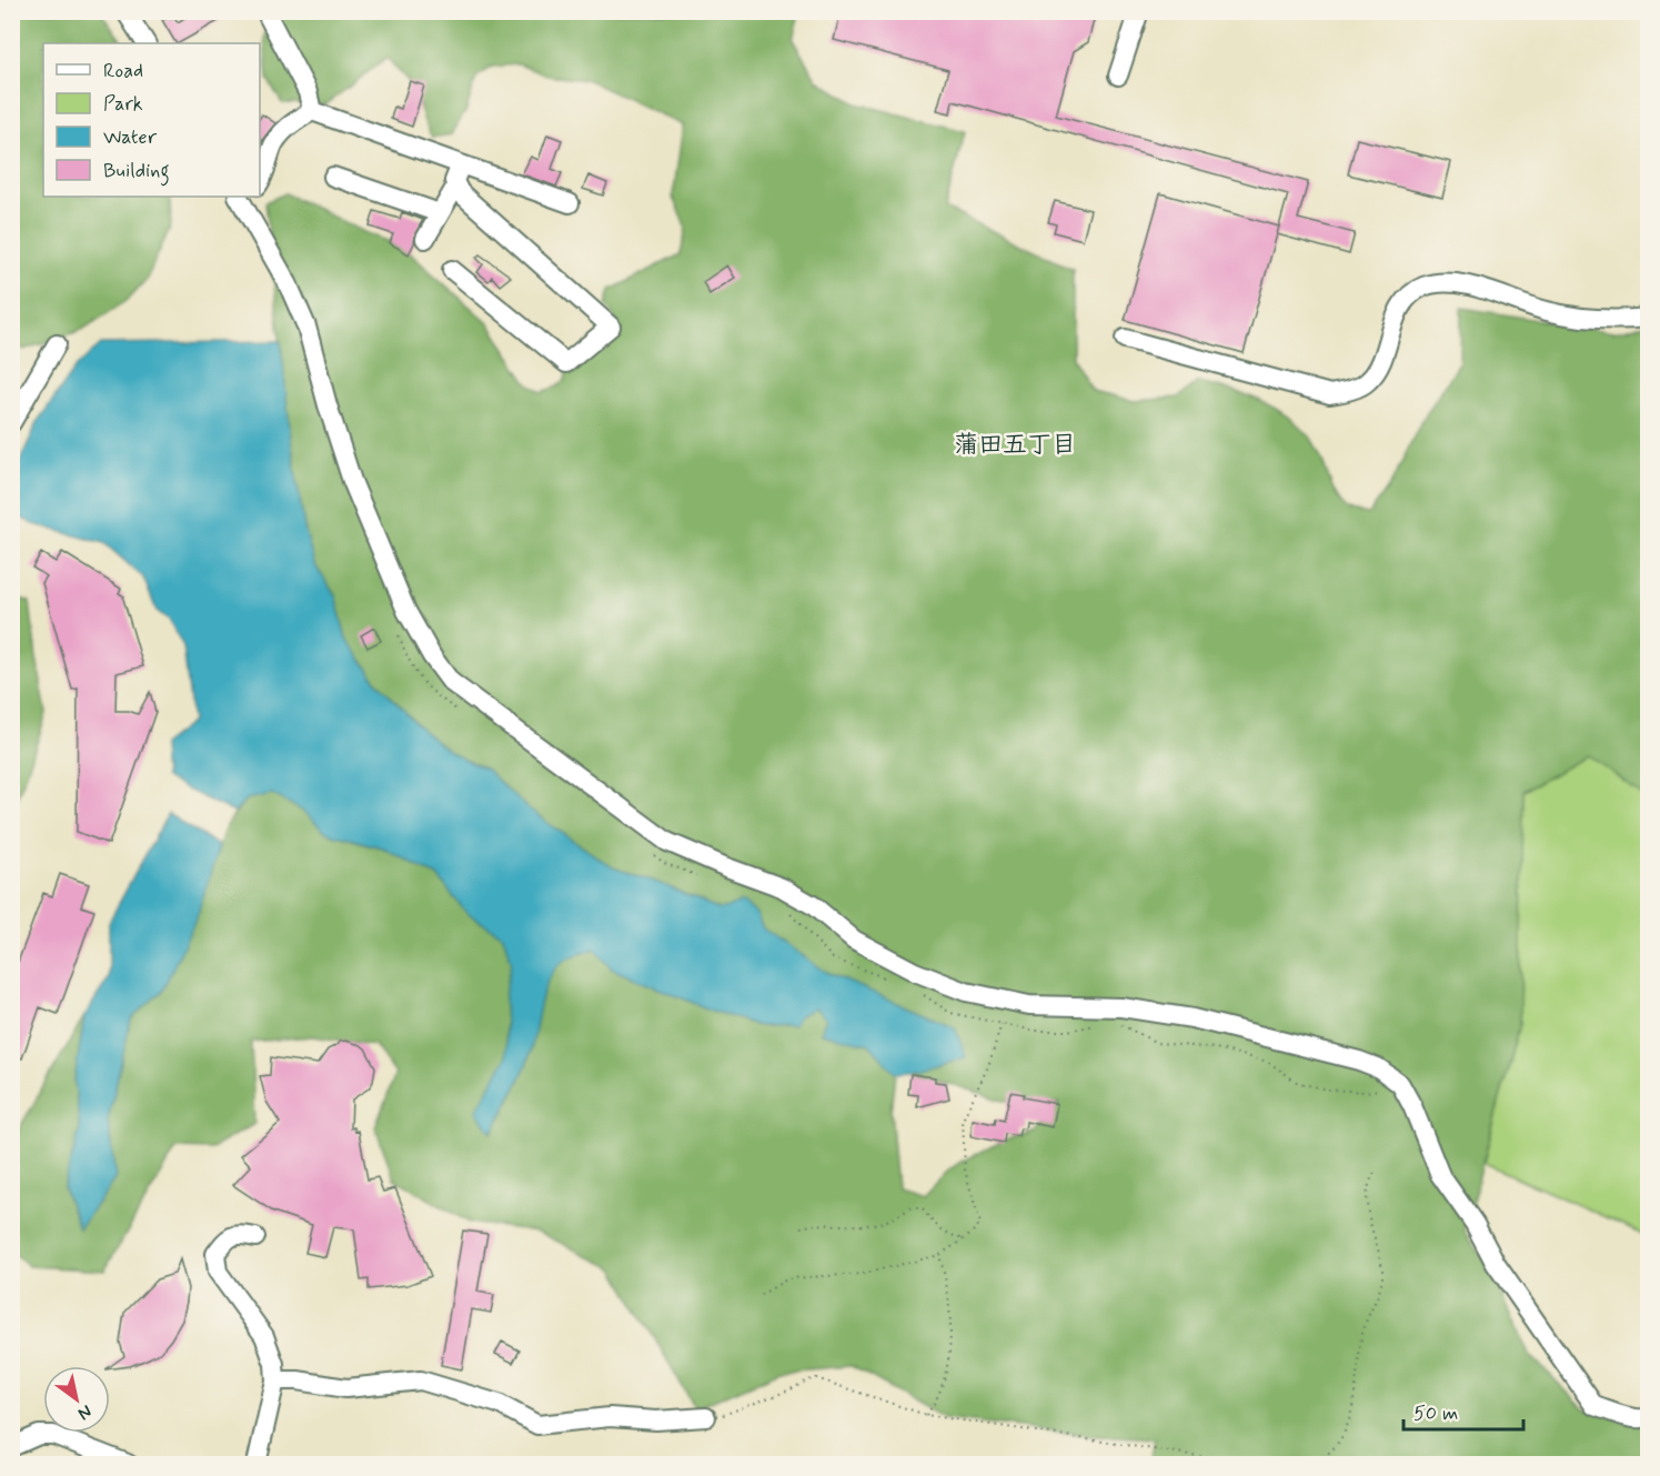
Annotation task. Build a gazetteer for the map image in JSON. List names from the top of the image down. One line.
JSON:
{"districts":["蒲田五丁目"],"legend":["Road","Park","Water","Building"],"scale_bar":"50 m","north":"bottom right"}
